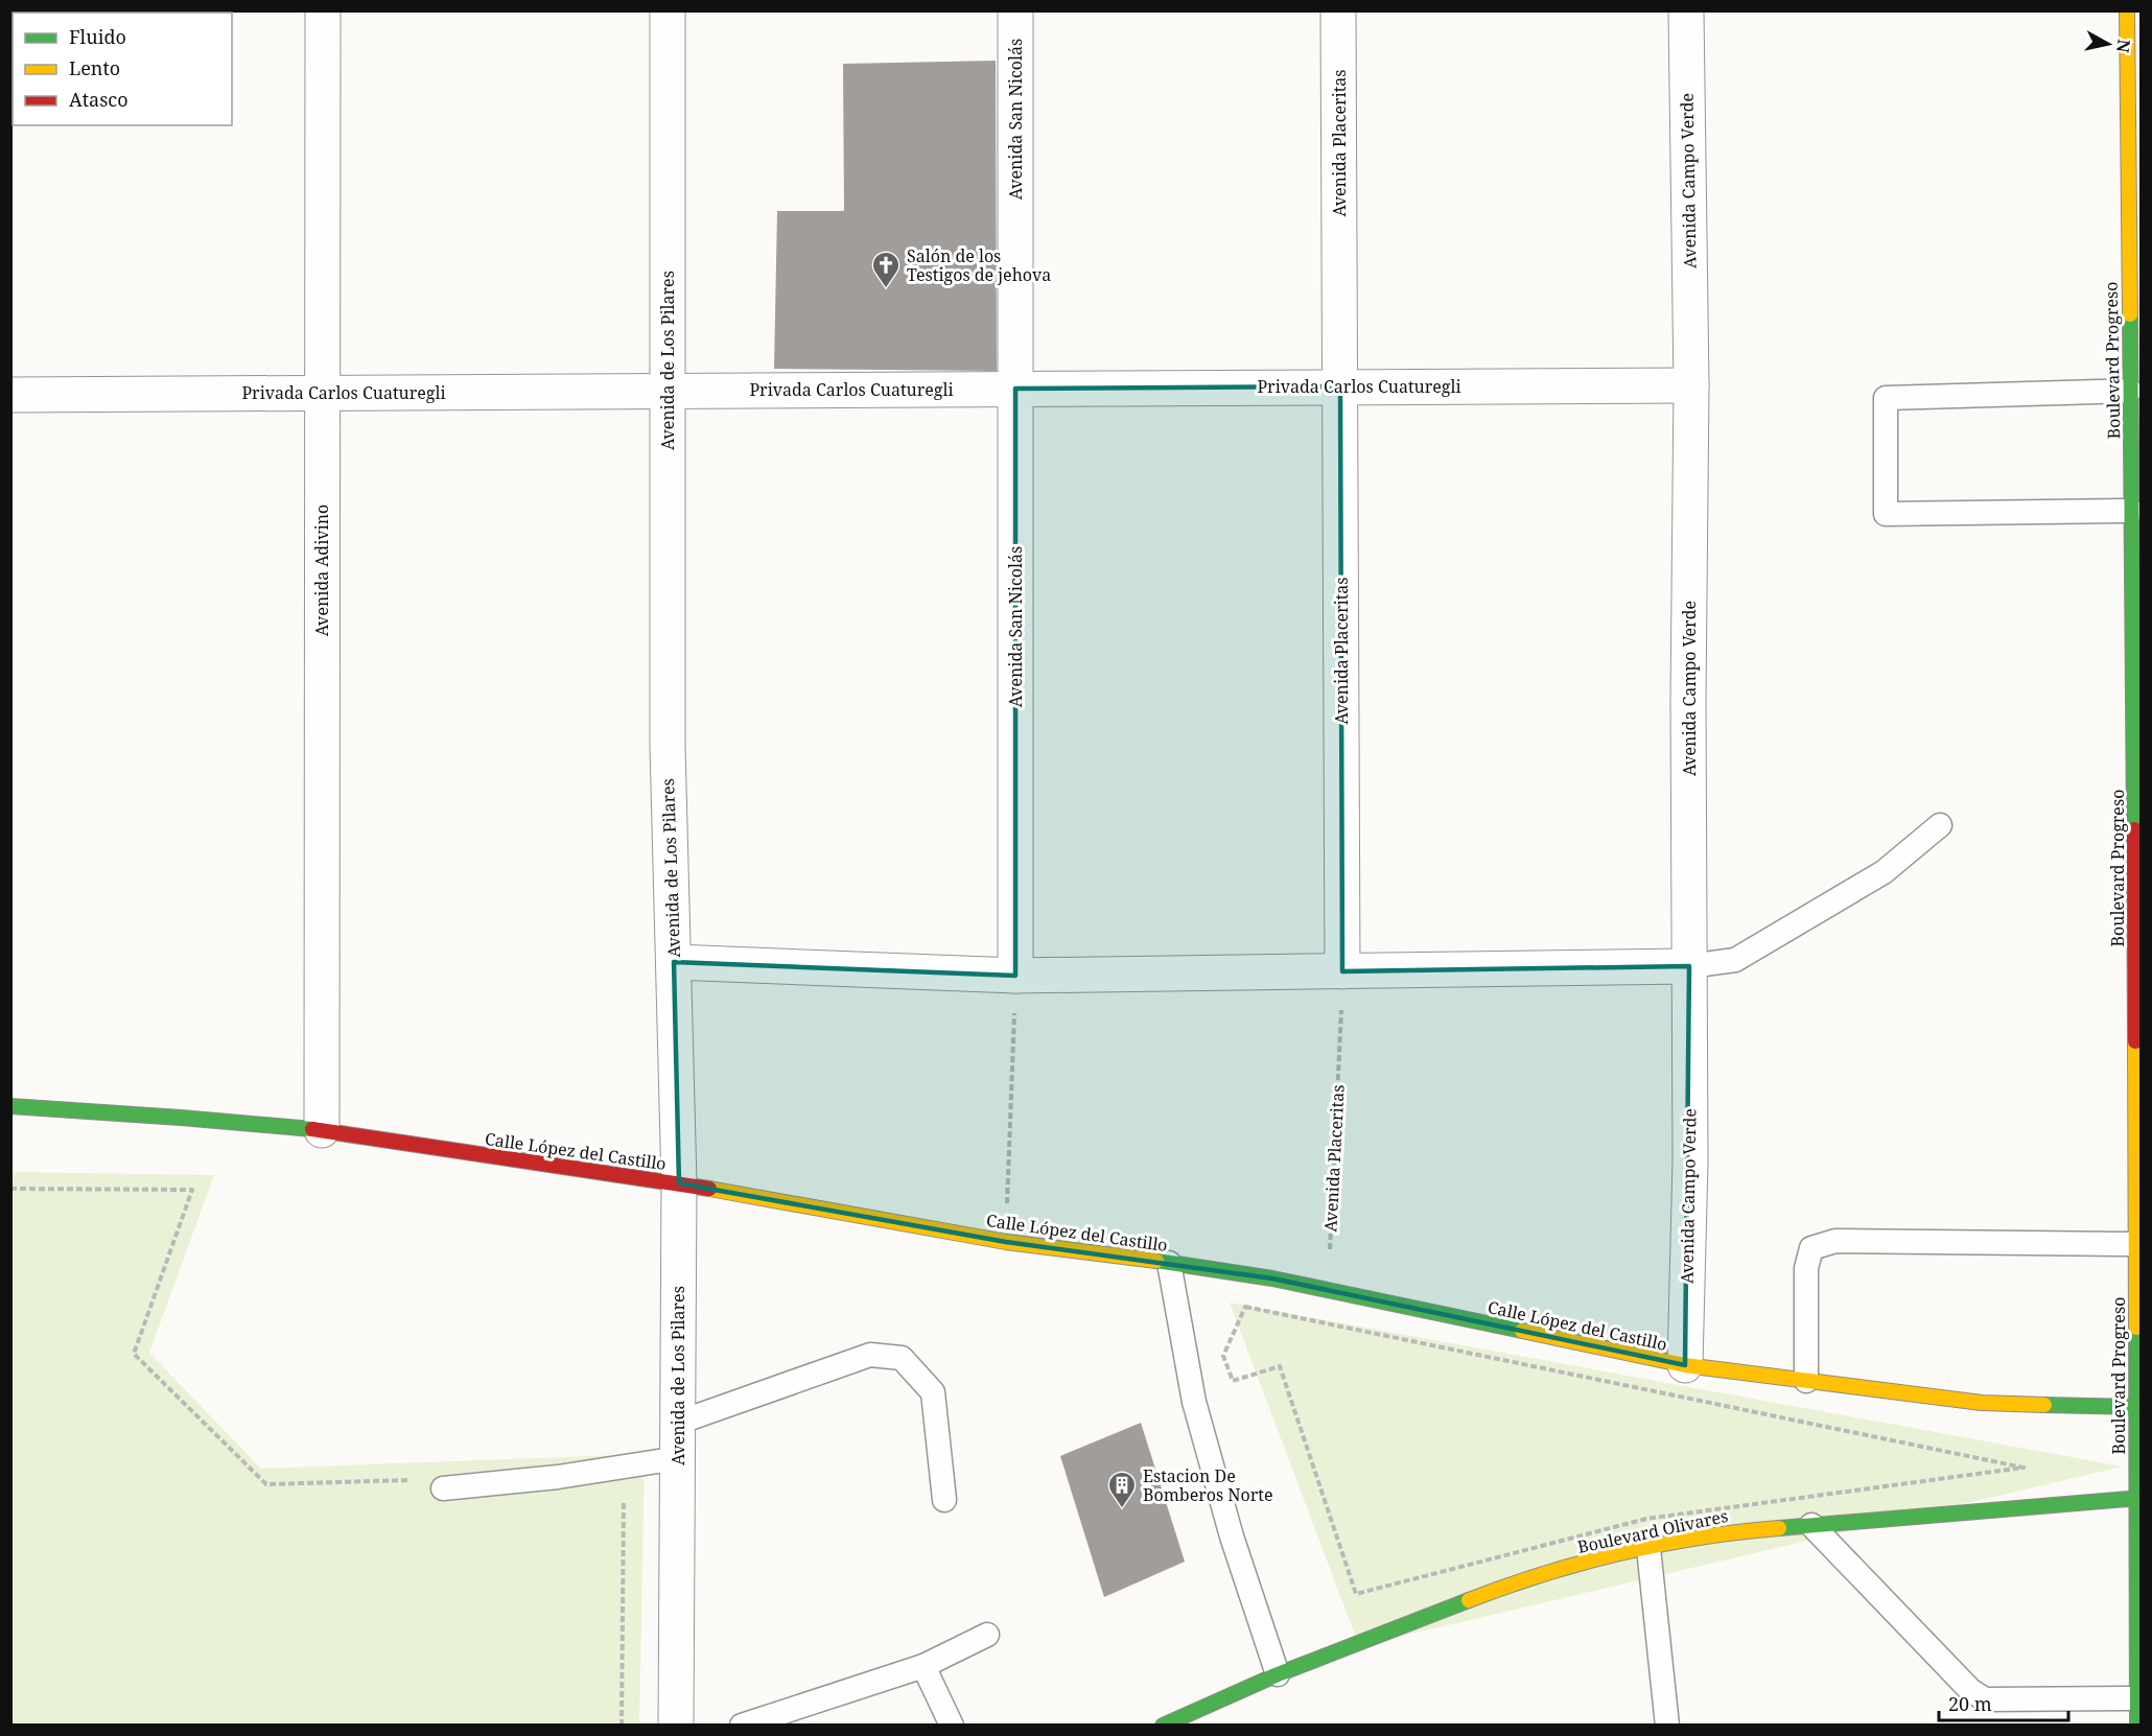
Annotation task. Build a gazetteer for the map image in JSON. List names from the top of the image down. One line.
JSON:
{"streets":{"street":["Avenida San Nicolás","Avenida Placeritas","Avenida Campo Verde","Avenida de Los Pilares","Boulevard Progreso","Privada Carlos Cuaturegli","Avenida Adivino","Calle López del Castillo","Boulevard Olivares"]},"crossings":[["Avenida San Nicolás","Privada Carlos Cuaturegli"],["Avenida Placeritas","Privada Carlos Cuaturegli"],["Avenida Placeritas","Calle López del Castillo"],["Avenida Campo Verde","Privada Carlos Cuaturegli"],["Avenida Campo Verde","Calle López del Castillo"],["Avenida de Los Pilares","Privada Carlos Cuaturegli"],["Avenida de Los Pilares","Calle López del Castillo"],["Boulevard Progreso","Calle López del Castillo"],["Boulevard Progreso","Boulevard Olivares"],["Privada Carlos Cuaturegli","Avenida Adivino"],["Avenida Adivino","Calle López del Castillo"]],"places":{"church":["Salón de los Testigos de jehova"],"building":["Estacion De Bomberos Norte"]},"legend":["Fluido","Lento","Atasco"],"scale_bar":"20 m","north":"right"}
